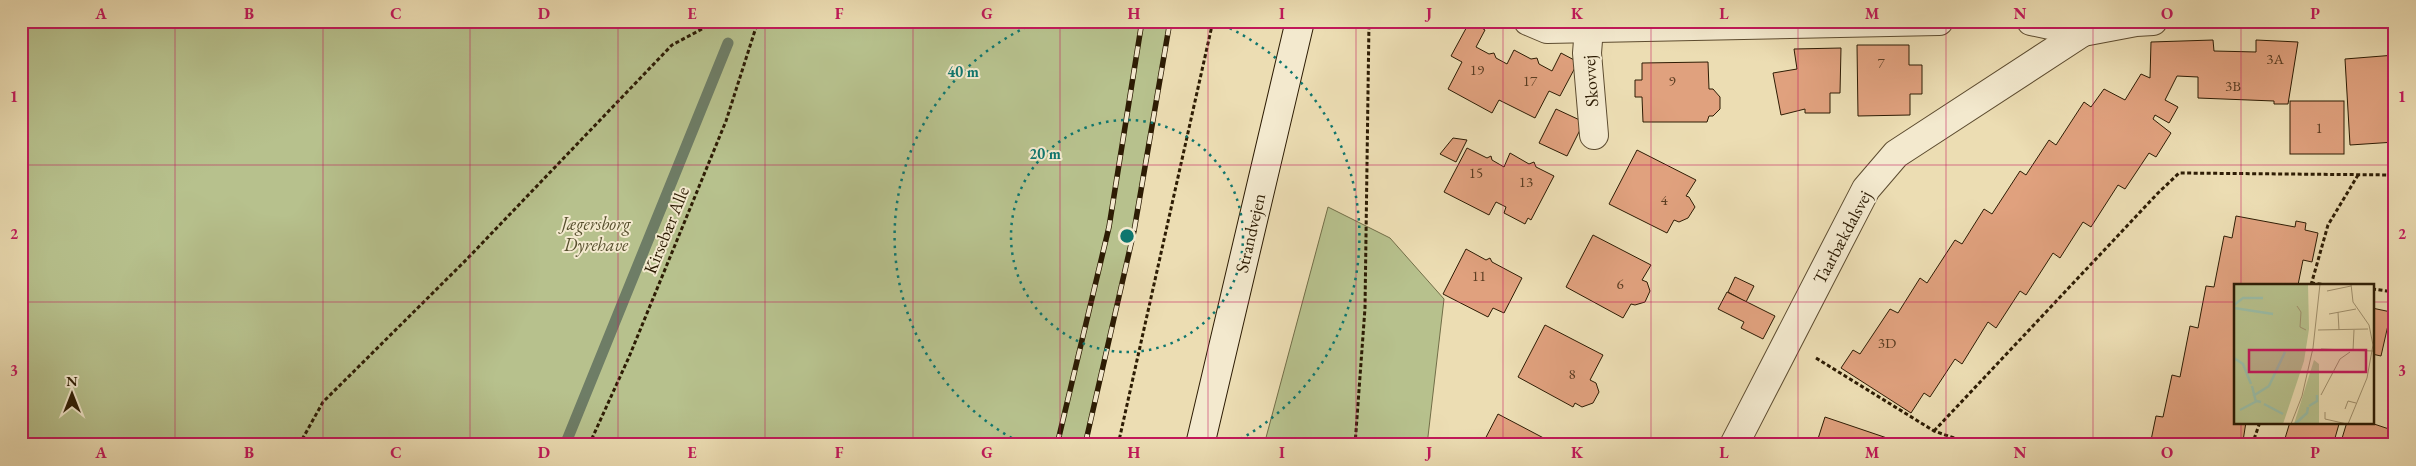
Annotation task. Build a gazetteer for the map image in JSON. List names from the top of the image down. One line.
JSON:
{"streets":{"street":["Skovvej","Strandvejen","Taarbækdalsvej"],"path":["Kirsebær Alle"]},"parks":["Jægersborg Dyrehave"],"house_numbers":["3A","7","19","17","9","3B","1","15","13","4","11","6","3D","8"],"north":"top","grid":{"columns":["A","B","C","D","E","F","G","H","I","J","K","L","M","N","O","P"],"rows":["1","2","3"]},"rings":["40 m","20 m"]}
